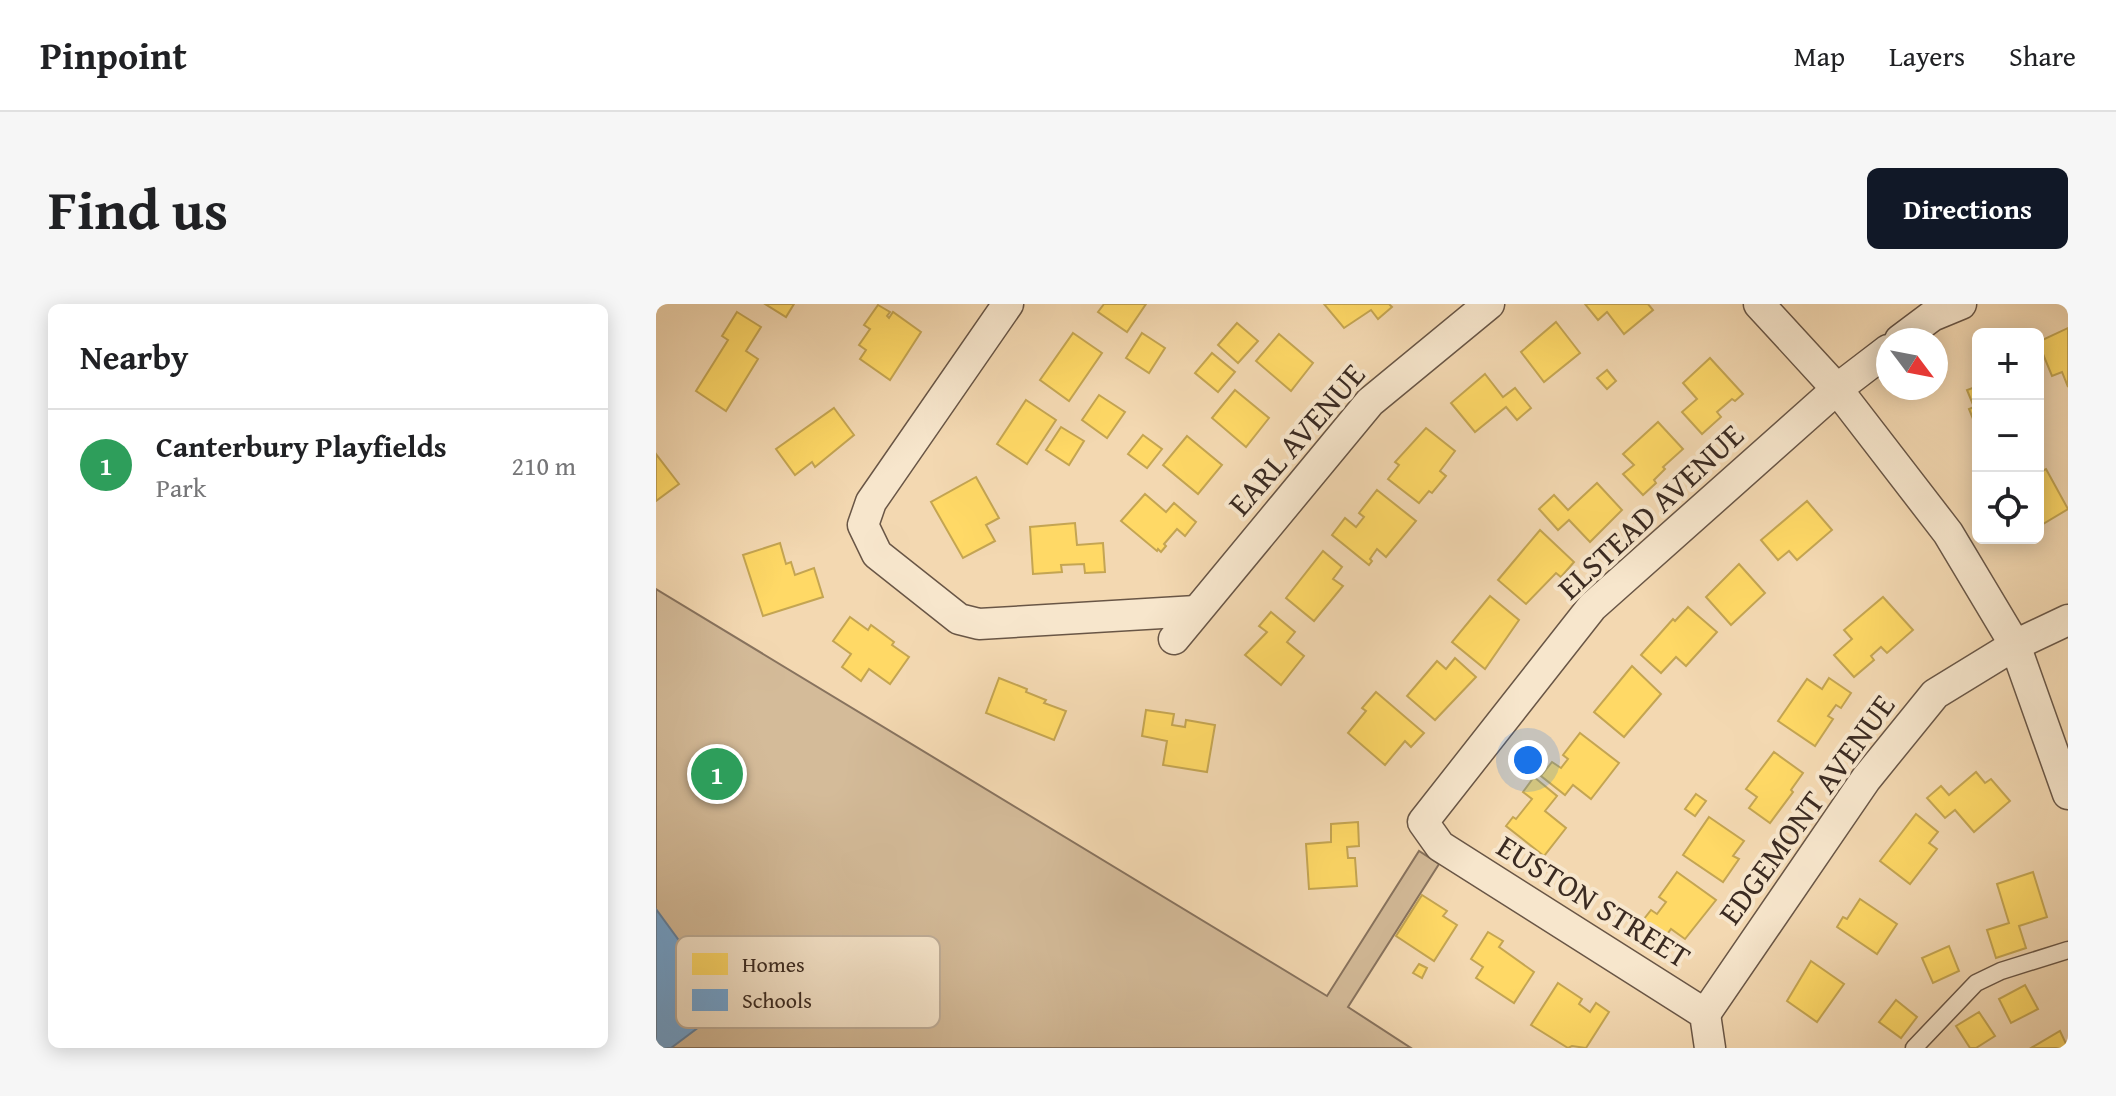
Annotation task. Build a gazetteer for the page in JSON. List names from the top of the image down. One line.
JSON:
{"streets":{"street":["EARL AVENUE","ELSTEAD AVENUE","EDGEMONT AVENUE","EUSTON STREET"]},"crossings":[["ELSTEAD AVENUE","EUSTON STREET"],["EDGEMONT AVENUE","EUSTON STREET"]],"legend":["Homes","Schools"],"north":"bottom right","page":{"header":"Pinpoint","nav":["Map","Layers","Share"],"title":"Find us","buttons":"Directions","heading":"Nearby","map_buttons":["+","−"],"list":[{"mark":"1","name":"Canterbury Playfields","note":"Park","value":"210 m"}],"pins":"1"}}
